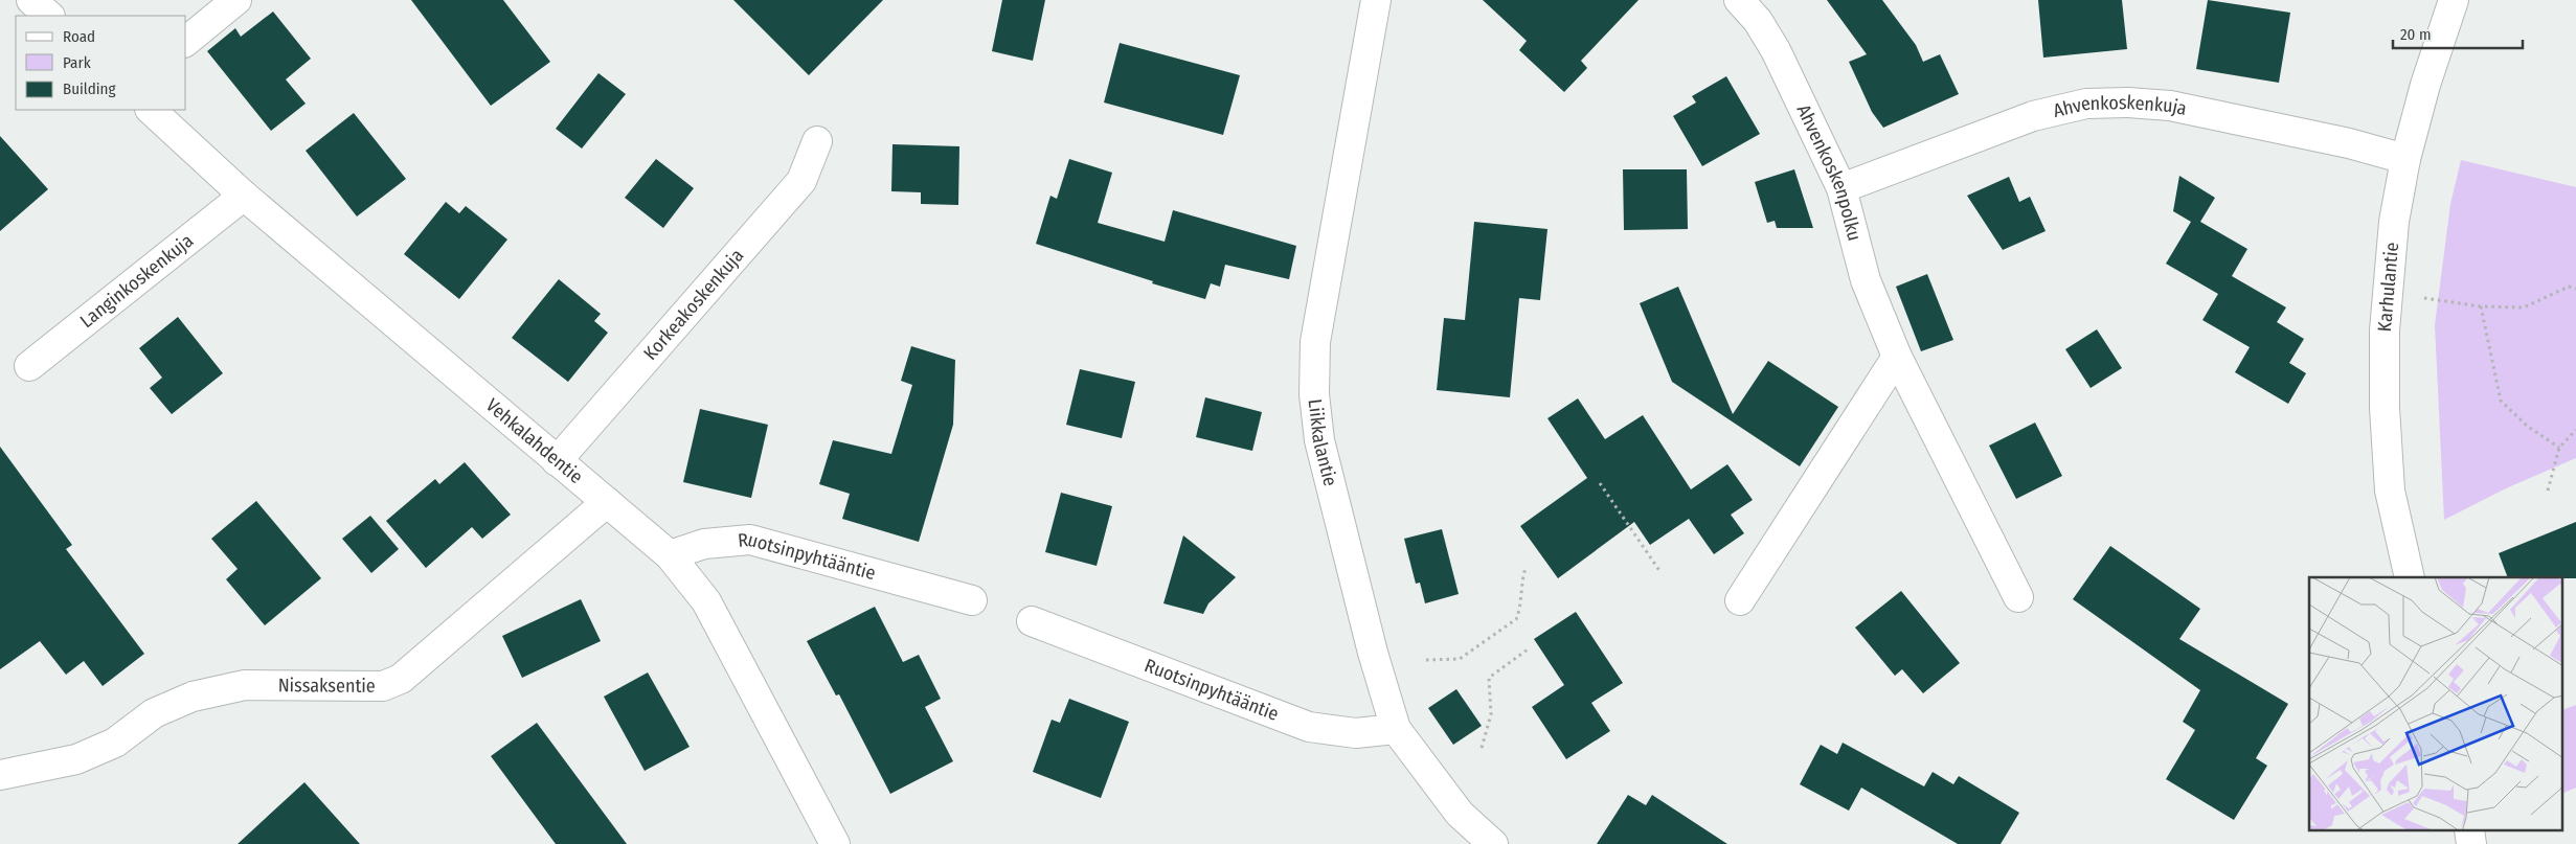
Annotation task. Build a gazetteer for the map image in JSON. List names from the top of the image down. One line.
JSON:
{"streets":{"street":["Ahvenkoskenkuja","Ahvenkoskenpolku","Langinkoskenkuja","Karhulantie","Korkeakoskenkuja","Liikkalantie","Vehkalahdentie","Ruotsinpyhtääntie","Nissaksentie"]},"crossings":[["Ahvenkoskenkuja","Ahvenkoskenpolku"],["Ahvenkoskenkuja","Karhulantie"],["Langinkoskenkuja","Vehkalahdentie"],["Korkeakoskenkuja","Vehkalahdentie"],["Liikkalantie","Ruotsinpyhtääntie"],["Vehkalahdentie","Ruotsinpyhtääntie"],["Vehkalahdentie","Nissaksentie"]],"legend":["Road","Park","Building"],"scale_bar":"20 m"}
